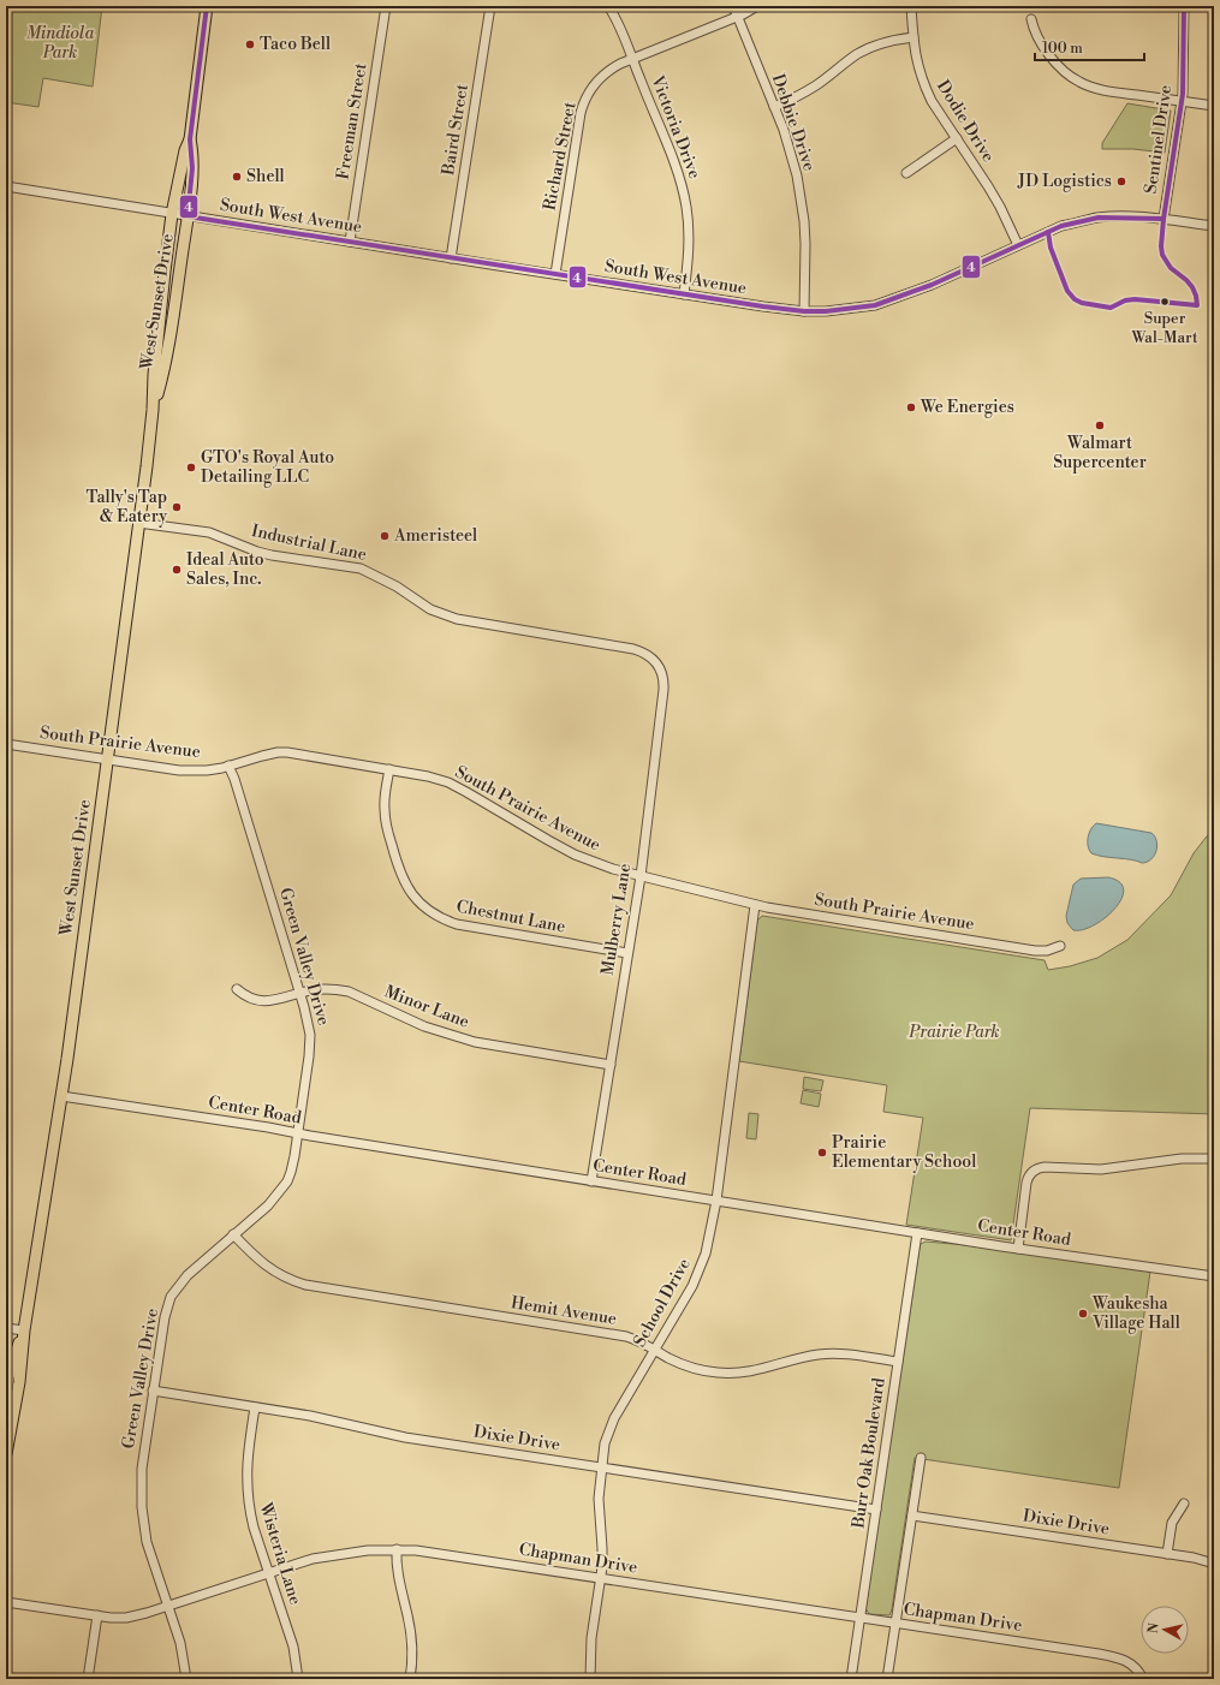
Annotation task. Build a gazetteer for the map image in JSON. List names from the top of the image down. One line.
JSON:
{"streets":{"main road":["West Sunset Drive"],"street":["Freeman Street","Dodie Drive","Debbie Drive","Victoria Drive","Baird Street","Sentinel Drive","Richard Street","South West Avenue","Industrial Lane","South Prairie Avenue","Chestnut Lane","Mulberry Lane","Green Valley Drive","Minor Lane","Center Road","School Drive","Hemit Avenue","Dixie Drive","Burr Oak Boulevard","Wisteria Lane","Chapman Drive"]},"crossings":[["Freeman Street","South West Avenue"],["Dodie Drive","South West Avenue"],["Debbie Drive","Richard Street"],["Debbie Drive","South West Avenue"],["Victoria Drive","Richard Street"],["Victoria Drive","South West Avenue"],["Baird Street","South West Avenue"],["Sentinel Drive","South West Avenue"],["Richard Street","South West Avenue"],["South West Avenue","West Sunset Drive"],["West Sunset Drive","Industrial Lane"],["West Sunset Drive","South Prairie Avenue"],["West Sunset Drive","Center Road"],["Industrial Lane","Mulberry Lane"],["South Prairie Avenue","Chestnut Lane"],["South Prairie Avenue","Mulberry Lane"],["South Prairie Avenue","Green Valley Drive"],["South Prairie Avenue","School Drive"],["Chestnut Lane","Mulberry Lane"],["Mulberry Lane","Minor Lane"],["Mulberry Lane","Center Road"],["Green Valley Drive","Minor Lane"],["Green Valley Drive","Center Road"],["Green Valley Drive","Hemit Avenue"],["Green Valley Drive","Dixie Drive"],["Green Valley Drive","Chapman Drive"],["Center Road","School Drive"],["Center Road","Burr Oak Boulevard"],["School Drive","Hemit Avenue"],["School Drive","Dixie Drive"],["School Drive","Chapman Drive"],["Hemit Avenue","Burr Oak Boulevard"],["Dixie Drive","Burr Oak Boulevard"],["Dixie Drive","Wisteria Lane"],["Burr Oak Boulevard","Chapman Drive"],["Wisteria Lane","Chapman Drive"]],"parks":["Mindiola Park","Prairie Park"],"places":["Taco Bell","Shell","JD Logistics","Super Wal-Mart","We Energies","Walmart Supercenter","GTO's Royal Auto Detailing LLC","Tally's Tap & Eatery","Ameristeel","Ideal Auto Sales, Inc.","Prairie Elementary School","Waukesha Village Hall"],"lines":["transit line 4"],"scale_bar":"100 m","north":"left"}
